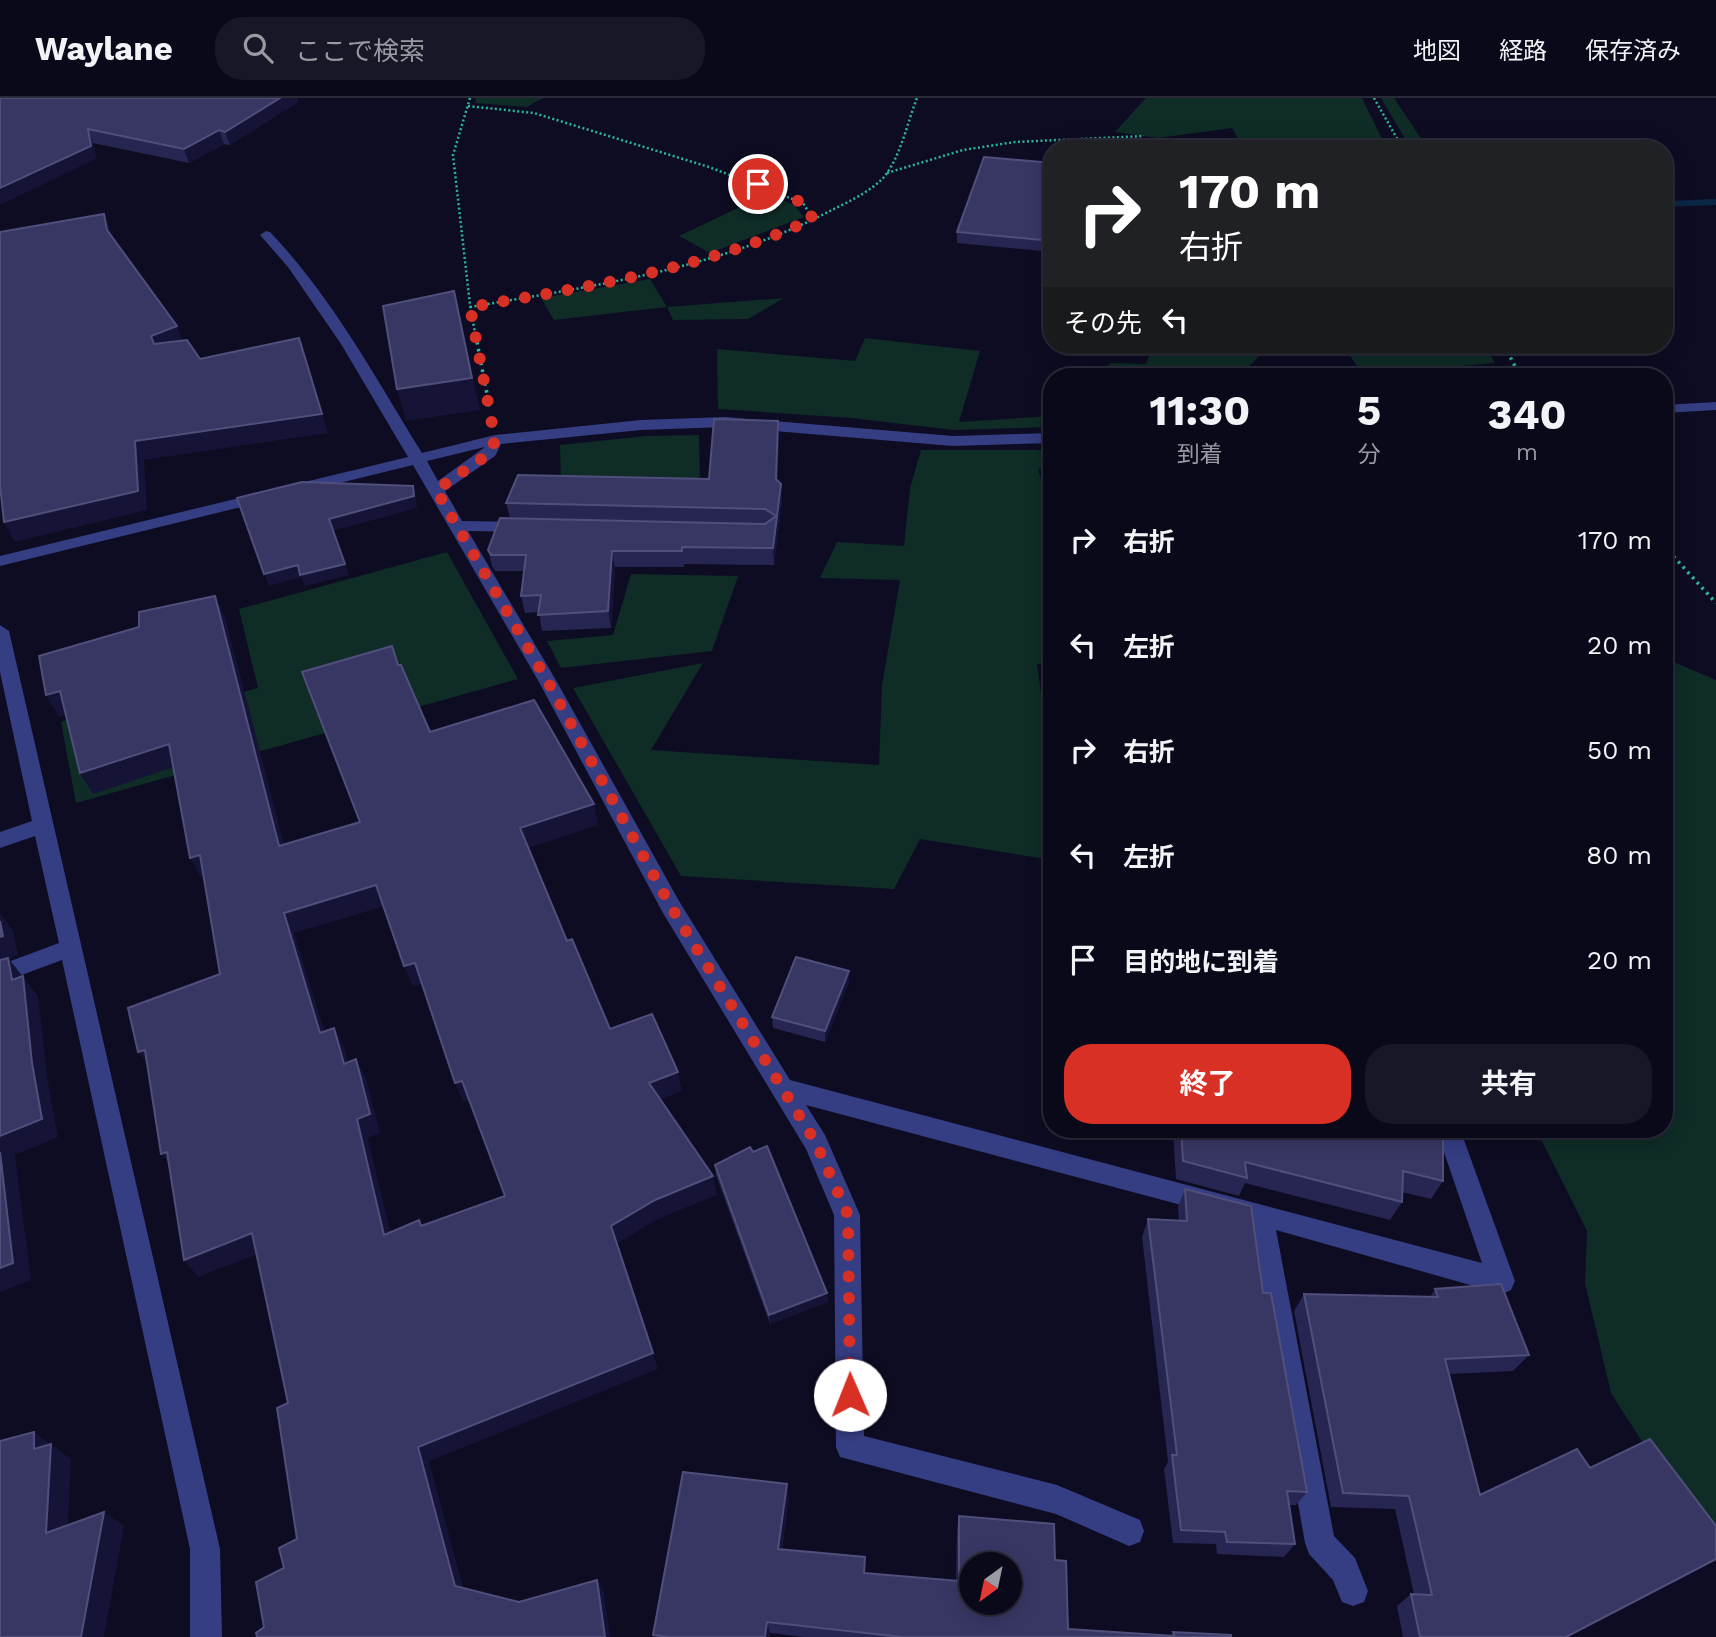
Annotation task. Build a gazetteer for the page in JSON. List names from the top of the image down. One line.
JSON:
{"north":"bottom left","page":{"header":"Waylane","search":"ここで検索","nav":["地図","経路","保存済み"],"turn":["170 m","右折"],"then":"その先","eta":["11:30","到着","5","分","340","m"],"list":[{"name":"右折","value":"170 m"},{"name":"左折","value":"20 m"},{"name":"右折","value":"50 m"},{"name":"左折","value":"80 m"},{"name":"目的地に到着","value":"20 m"}],"buttons":["終了","共有"]}}
